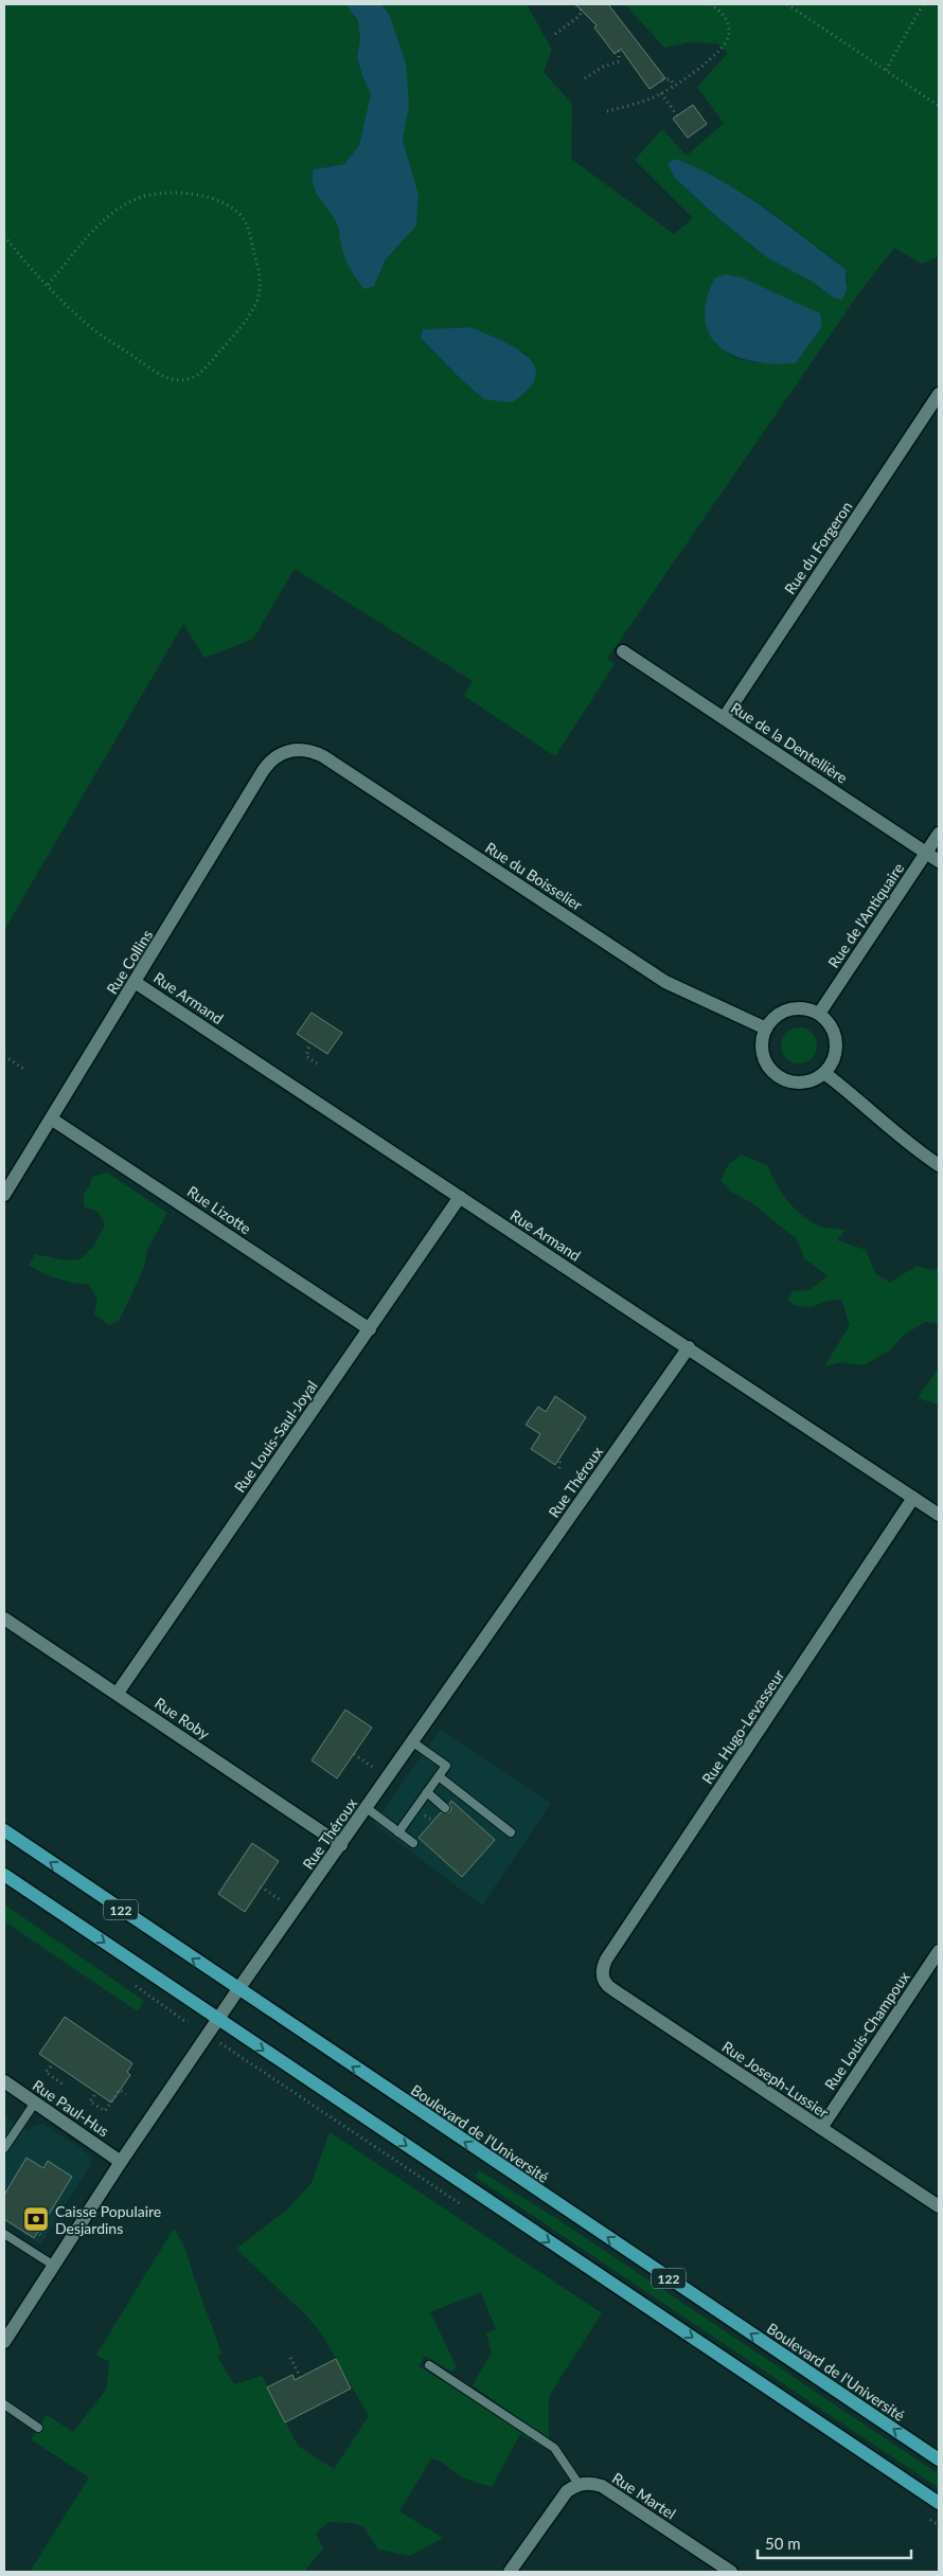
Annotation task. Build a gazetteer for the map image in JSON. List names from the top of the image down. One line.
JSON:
{"streets":{"main road":["122","Boulevard de l'Université"],"street":["Rue du Forgeron","Rue de la Dentellière","Rue du Boisselier","Rue de l'Antiquaire","Rue Collins","Rue Armand","Rue Lizotte","Rue Louis-Saul-Joyal","Rue Théroux","Rue Roby","Rue Hugo-Levasseur","Rue Louis-Champoux","Rue Joseph-Lussier","Rue Paul-Hus","Rue Martel"]},"crossings":[["Rue du Forgeron","Rue de la Dentellière"],["Rue de la Dentellière","Rue de l'Antiquaire"],["Rue du Boisselier","Rue de l'Antiquaire"],["Rue du Boisselier","Rue Collins"],["Rue Collins","Rue Armand"],["Rue Collins","Rue Lizotte"],["Rue Armand","Rue Louis-Saul-Joyal"],["Rue Armand","Rue Théroux"],["Rue Armand","Rue Hugo-Levasseur"],["Rue Lizotte","Rue Louis-Saul-Joyal"],["Rue Louis-Saul-Joyal","Rue Roby"],["Rue Théroux","Rue Roby"],["Rue Théroux","Rue Paul-Hus"],["Rue Théroux","Boulevard de l'Université"],["Rue Hugo-Levasseur","Rue Joseph-Lussier"],["Rue Louis-Champoux","Rue Joseph-Lussier"]],"places":{"bank":["Caisse Populaire Desjardins"]},"scale_bar":"50 m"}
